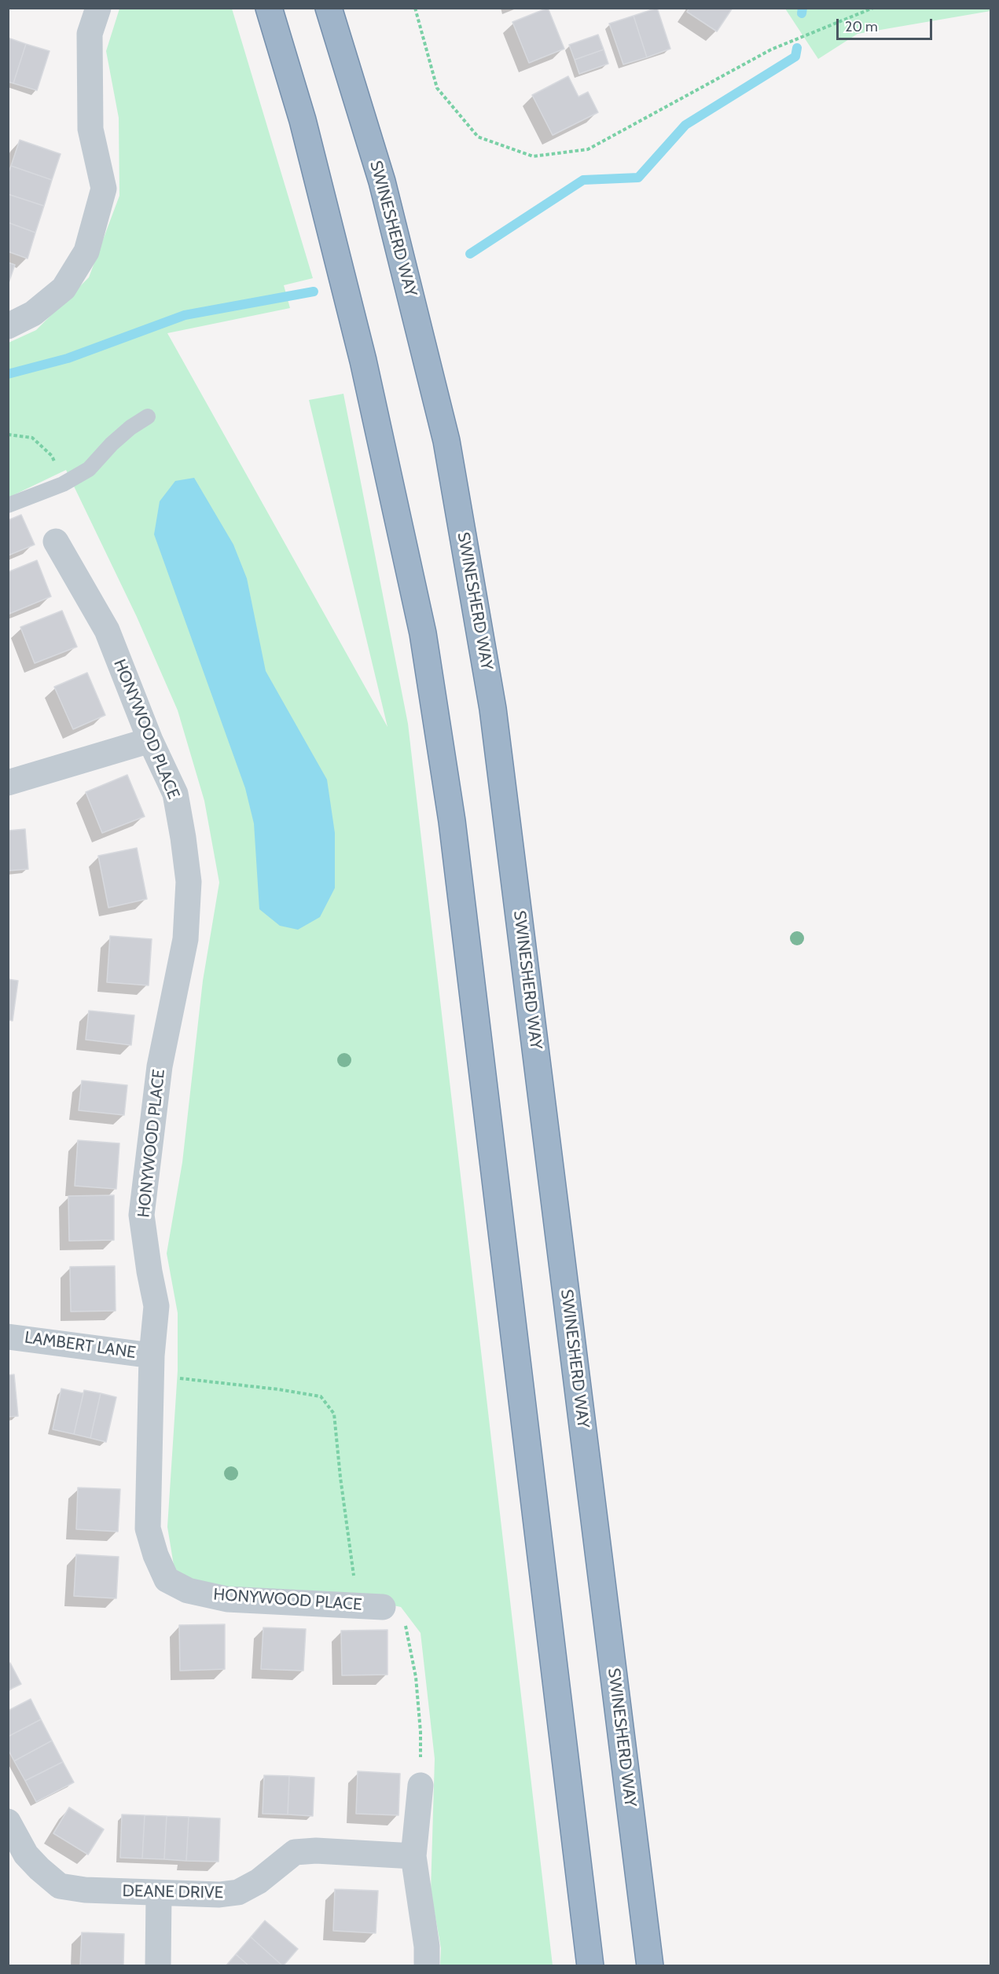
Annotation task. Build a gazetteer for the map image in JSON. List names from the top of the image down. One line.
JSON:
{"streets":{"highway":["SWINESHERD WAY"],"street":["HONYWOOD PLACE","LAMBERT LANE","DEANE DRIVE"]},"crossings":[["HONYWOOD PLACE","LAMBERT LANE"]],"scale_bar":"20 m"}
